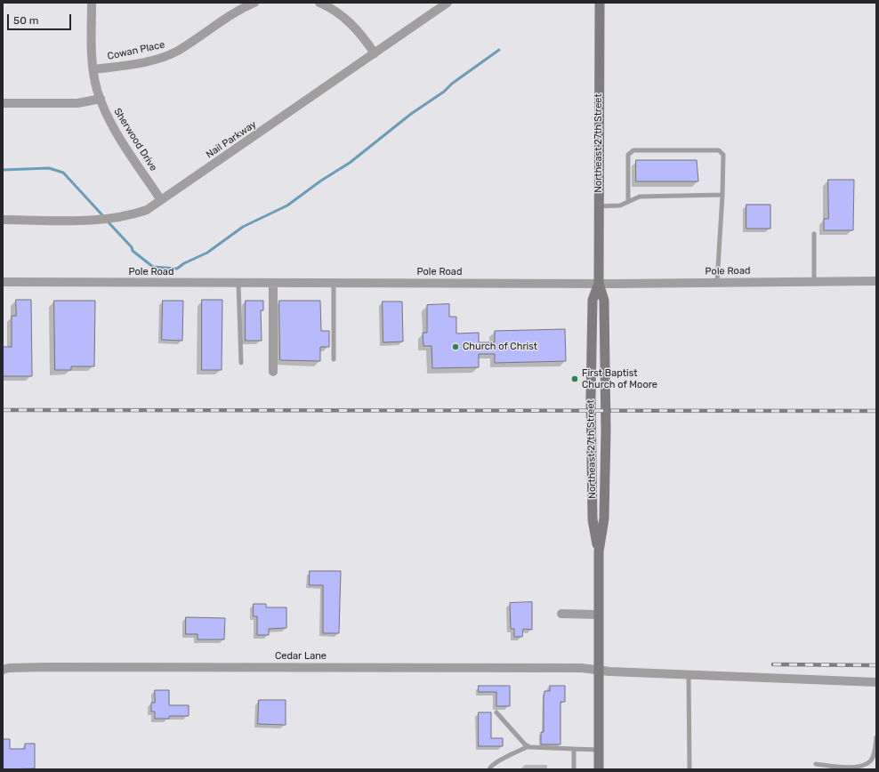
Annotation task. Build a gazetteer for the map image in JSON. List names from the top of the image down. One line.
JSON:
{"streets":{"main road":["Northeast 27th Street"],"street":["Cowan Place","Sherwood Drive","Nail Parkway","Pole Road","Cedar Lane"]},"crossings":[["Cowan Place","Sherwood Drive"],["Sherwood Drive","Nail Parkway"],["Northeast 27th Street","Pole Road"],["Northeast 27th Street","Cedar Lane"]],"places":["Church of Christ","First Baptist Church of Moore"],"scale_bar":"50 m"}
